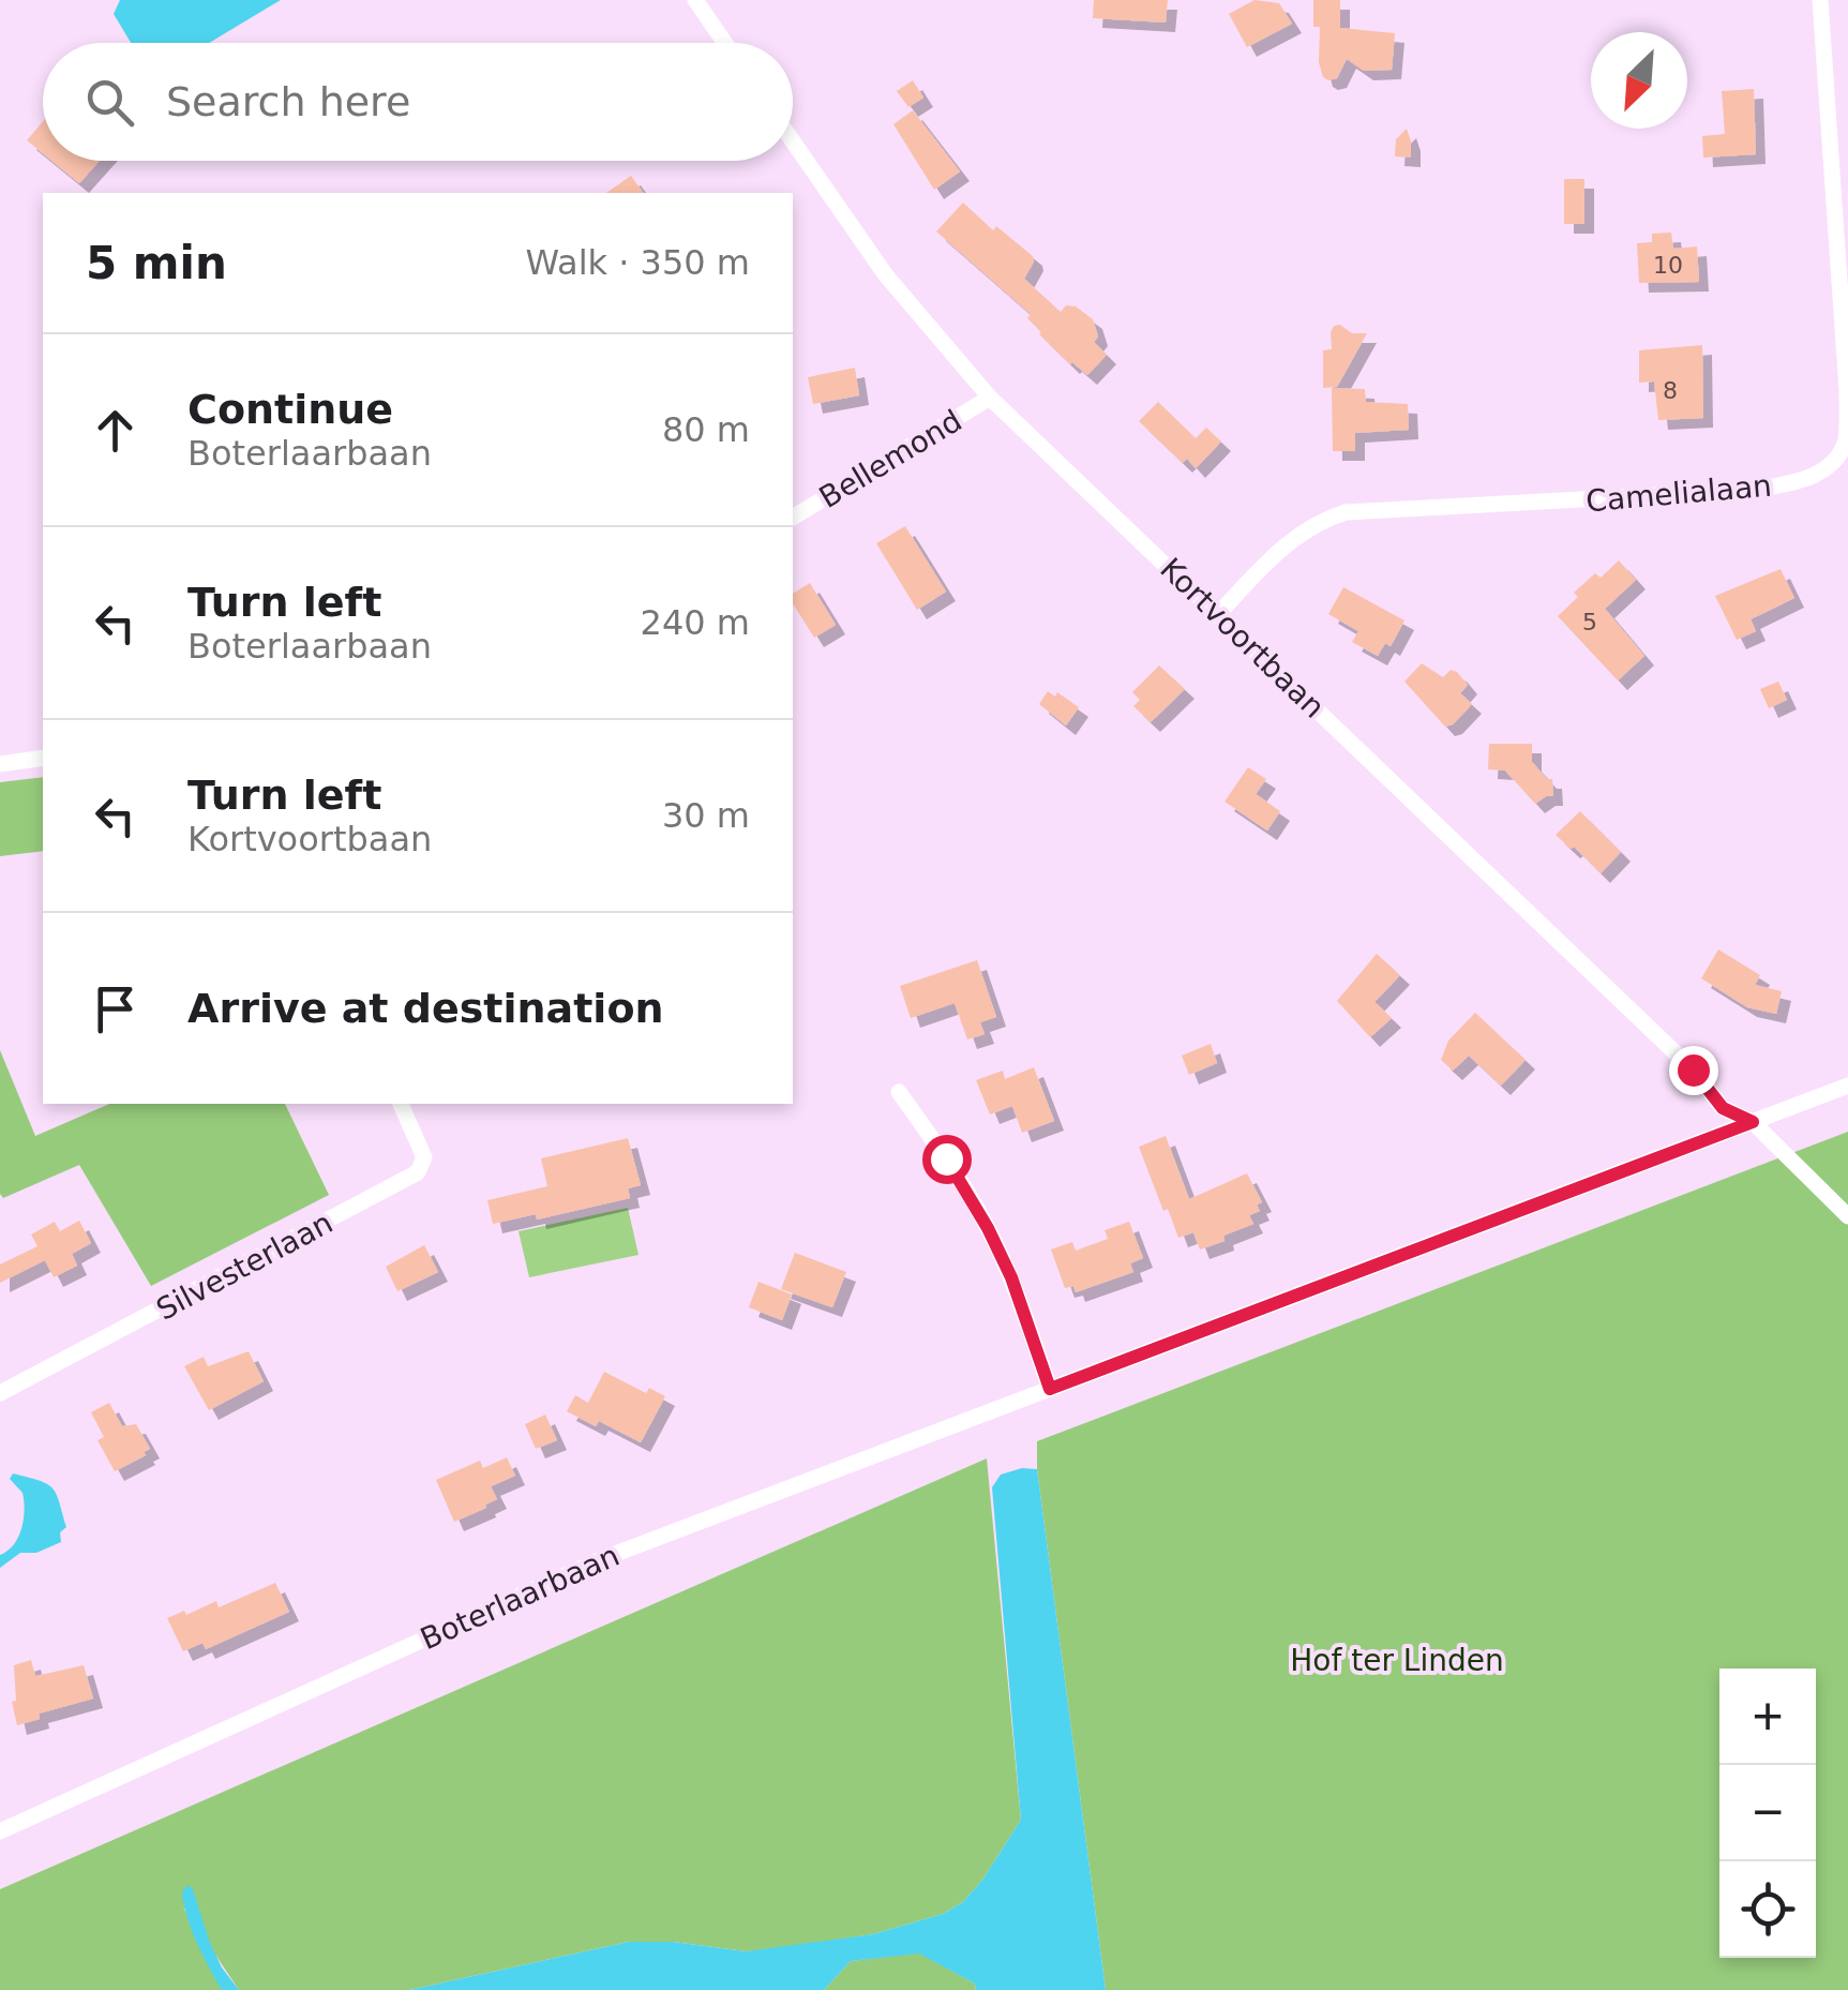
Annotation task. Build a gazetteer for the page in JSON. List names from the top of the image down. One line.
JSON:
{"streets":{"street":["Bellemond","Camelialaan","Kortvoortbaan","Silvesterlaan","Boterlaarbaan"]},"crossings":[["Bellemond","Kortvoortbaan"],["Camelialaan","Kortvoortbaan"],["Kortvoortbaan","Boterlaarbaan"]],"parks":["Hof ter Linden"],"house_numbers":["10","8","5"],"north":"bottom left","page":{"search":"Search here","heading":["5 min","Walk · 350 m"],"list":[["Continue","Boterlaarbaan","80 m"],["Turn left","Boterlaarbaan","240 m"],["Turn left","Kortvoortbaan","30 m"],"Arrive at destination"],"map_buttons":["+","−"]}}
